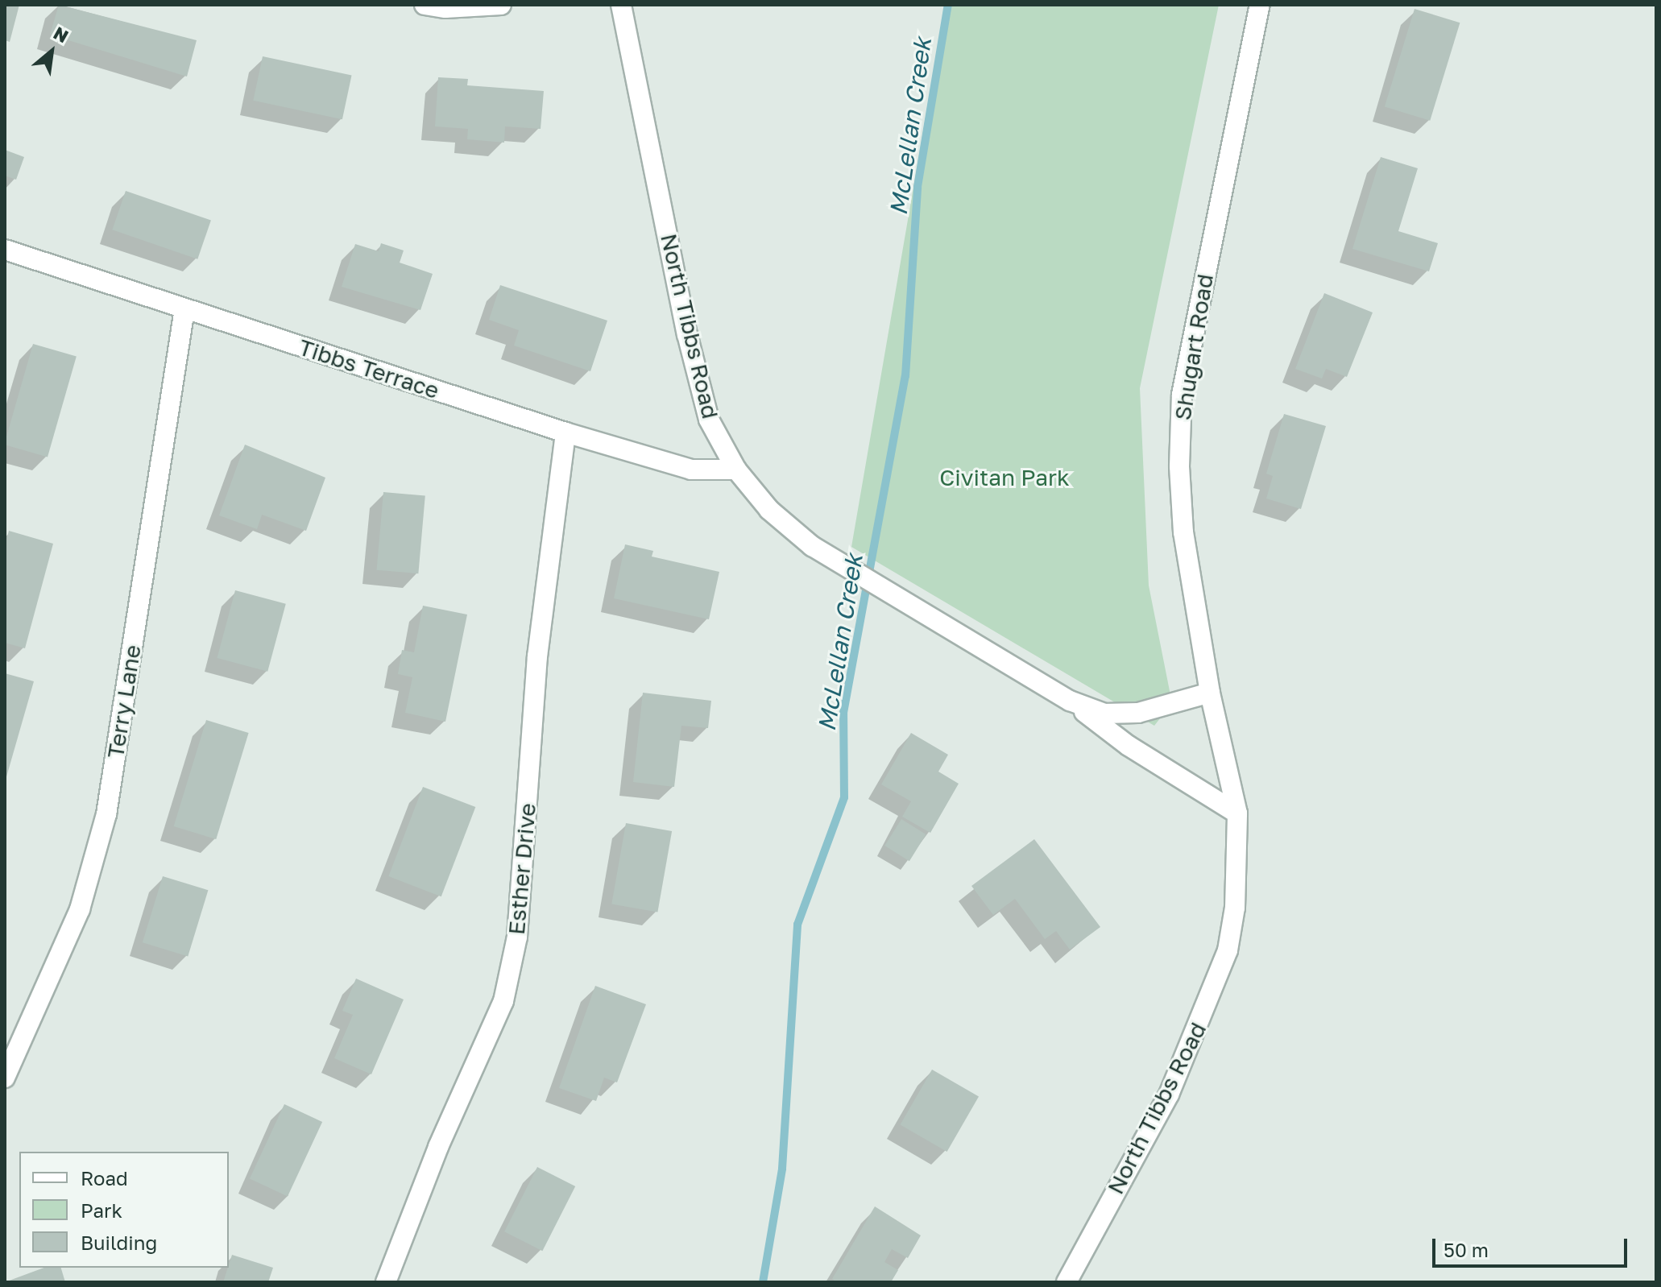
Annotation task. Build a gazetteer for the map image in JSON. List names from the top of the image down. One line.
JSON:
{"streets":{"street":["North Tibbs Road","Shugart Road","Tibbs Terrace","Terry Lane","Esther Drive"]},"crossings":[["North Tibbs Road","Shugart Road"],["North Tibbs Road","Tibbs Terrace"],["Tibbs Terrace","Terry Lane"],["Tibbs Terrace","Esther Drive"]],"water":["McLellan Creek"],"parks":["Civitan Park"],"legend":["Road","Park","Building"],"scale_bar":"50 m","north":"top right"}
